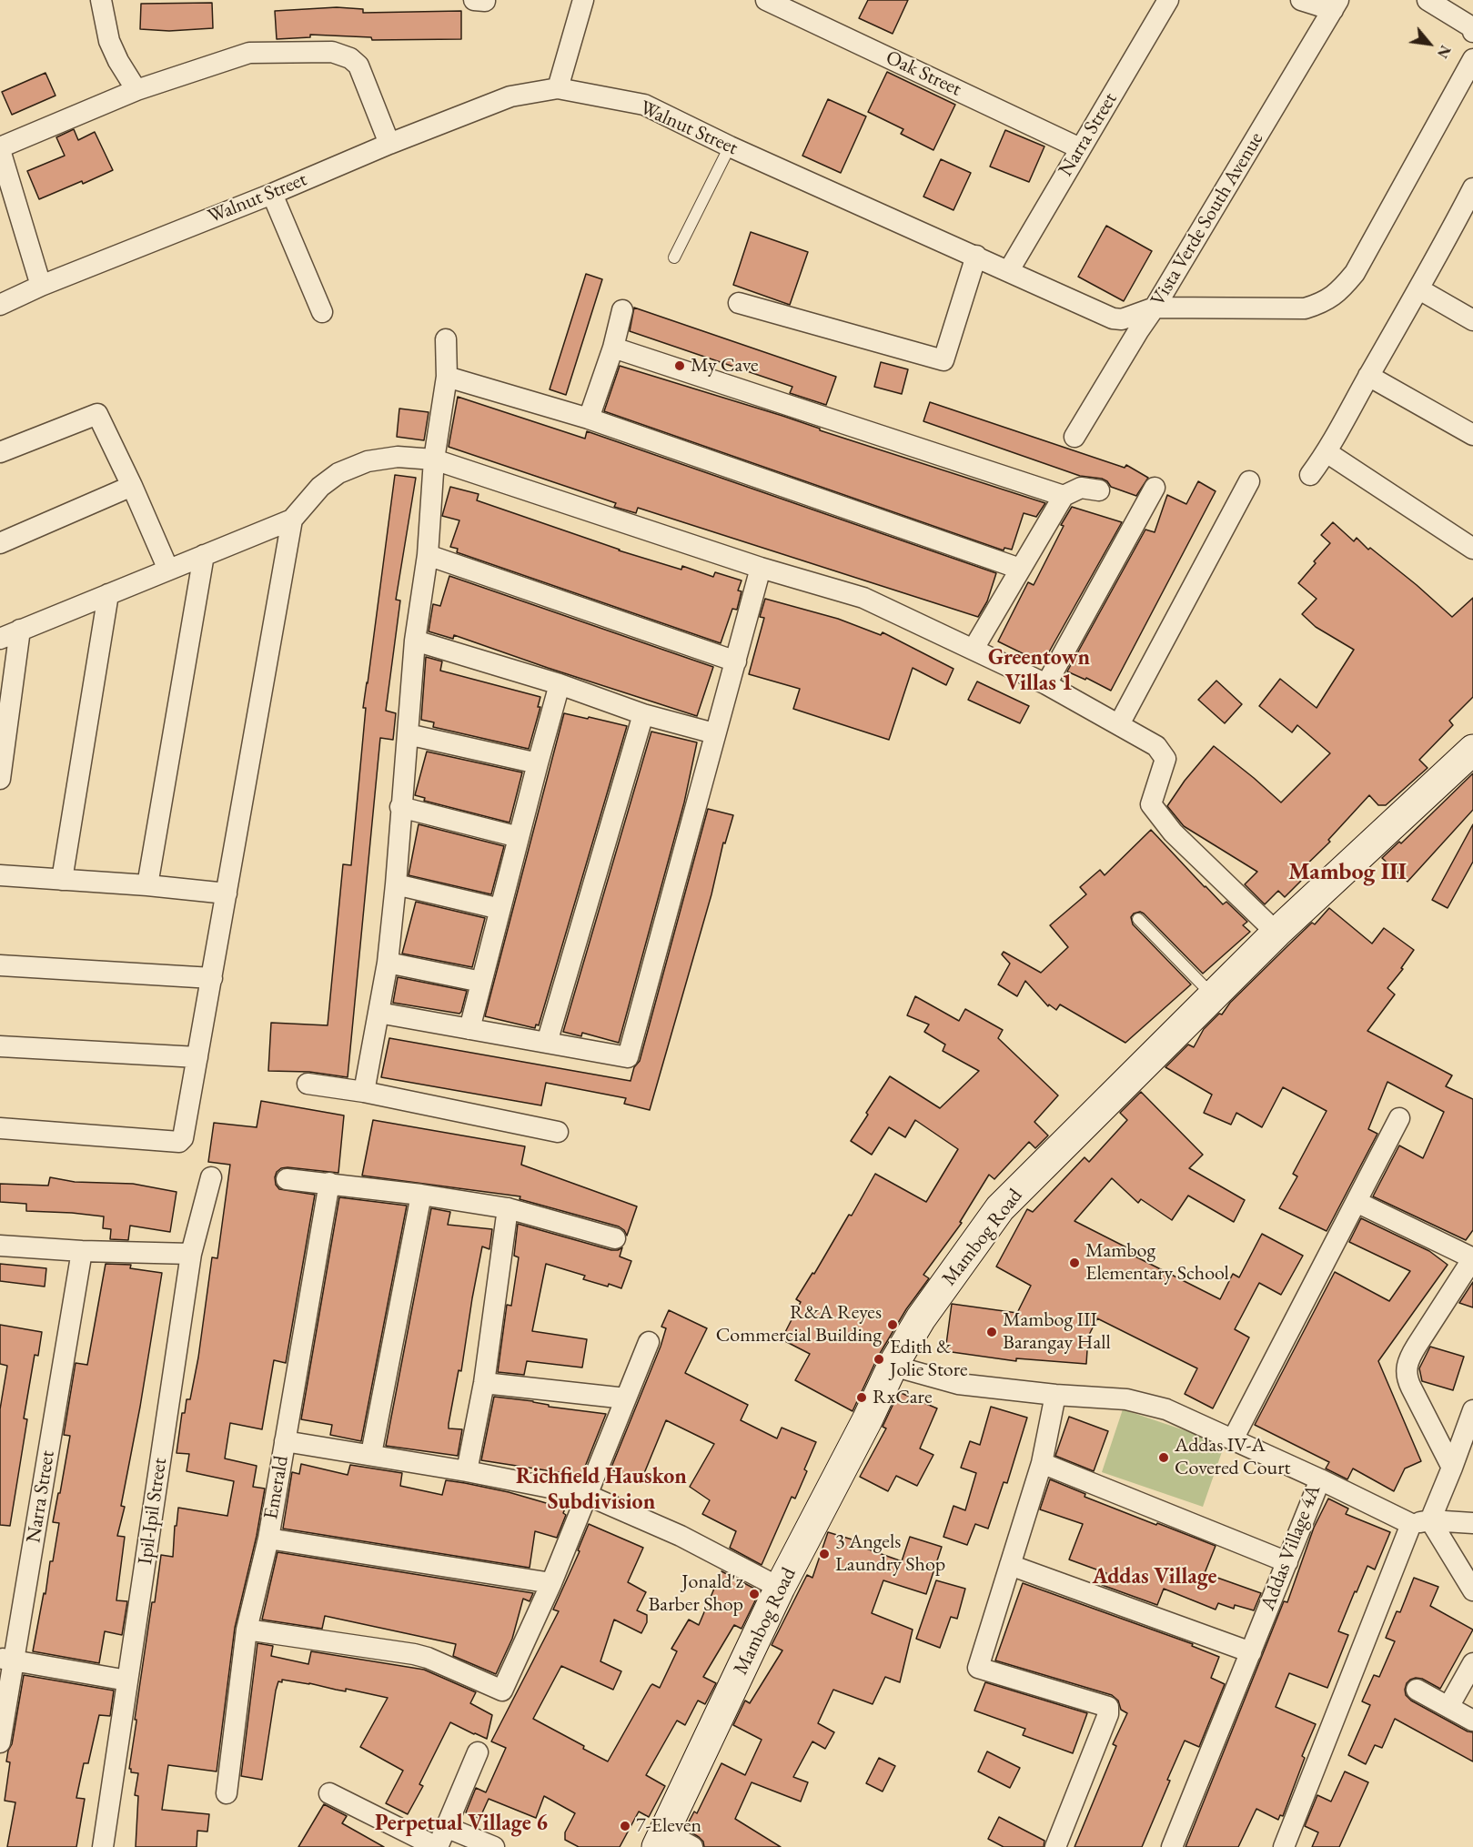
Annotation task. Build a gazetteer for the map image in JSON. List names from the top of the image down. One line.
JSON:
{"streets":{"main road":["Mambog Road"],"street":["Oak Street","Walnut Street","Narra Street","Vista Verde South Avenue","Emerald","Ipil-Ipil Street","Addas Village 4A"]},"crossings":[["Oak Street","Narra Street"],["Walnut Street","Narra Street"],["Walnut Street","Vista Verde South Avenue"],["Mambog Road","Addas Village 4A"]],"districts":["Greentown Villas 1","Mambog III","Richfield Hauskon Subdivision","Addas Village","Perpetual Village 6"],"places":["My Cave","Mambog Elementary School","R&A Reyes Commercial Building","Mambog III Barangay Hall","Edith & Jolie Store","RxCare","Addas IV-A Covered Court","3 Angels Laundry Shop","Jonald'z Barber Shop","7-Eleven"],"north":"bottom right"}
